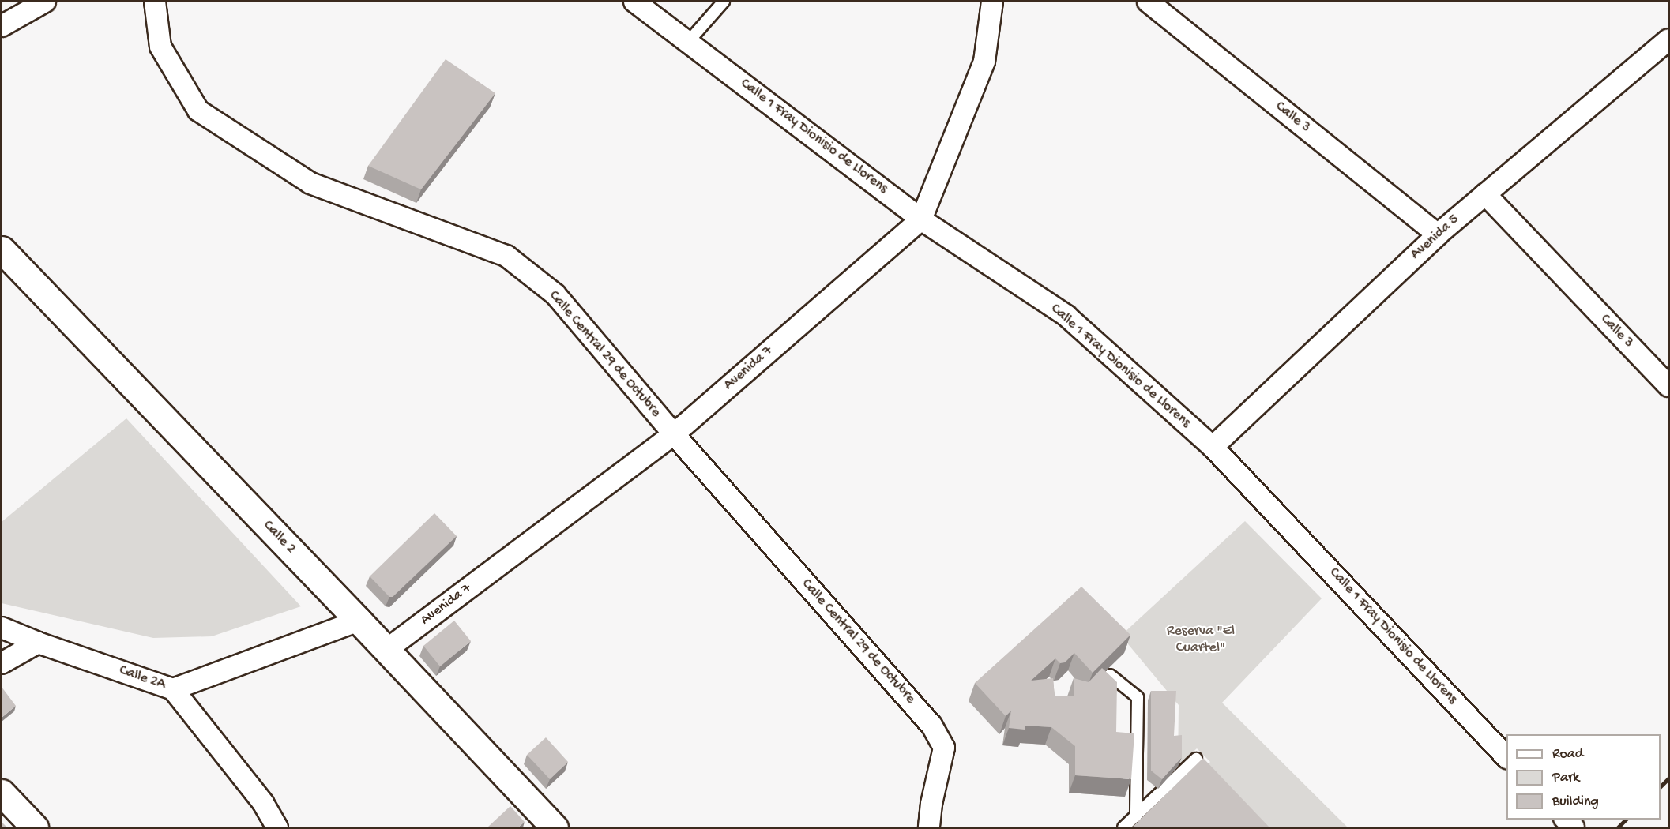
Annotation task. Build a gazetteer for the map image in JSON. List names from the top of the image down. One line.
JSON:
{"streets":{"street":["Calle 3","Calle 1 Fray Dionisio de Llorens","Avenida 5","Calle Central 29 de Octubre","Avenida 7","Calle 2","Calle 2A"]},"crossings":[["Calle 3","Avenida 5"],["Calle 1 Fray Dionisio de Llorens","Avenida 5"],["Calle 1 Fray Dionisio de Llorens","Avenida 7"],["Calle Central 29 de Octubre","Avenida 7"],["Avenida 7","Calle 2"]],"parks":["Reserva \"El Cuartel\""],"legend":["Road","Park","Building"]}
